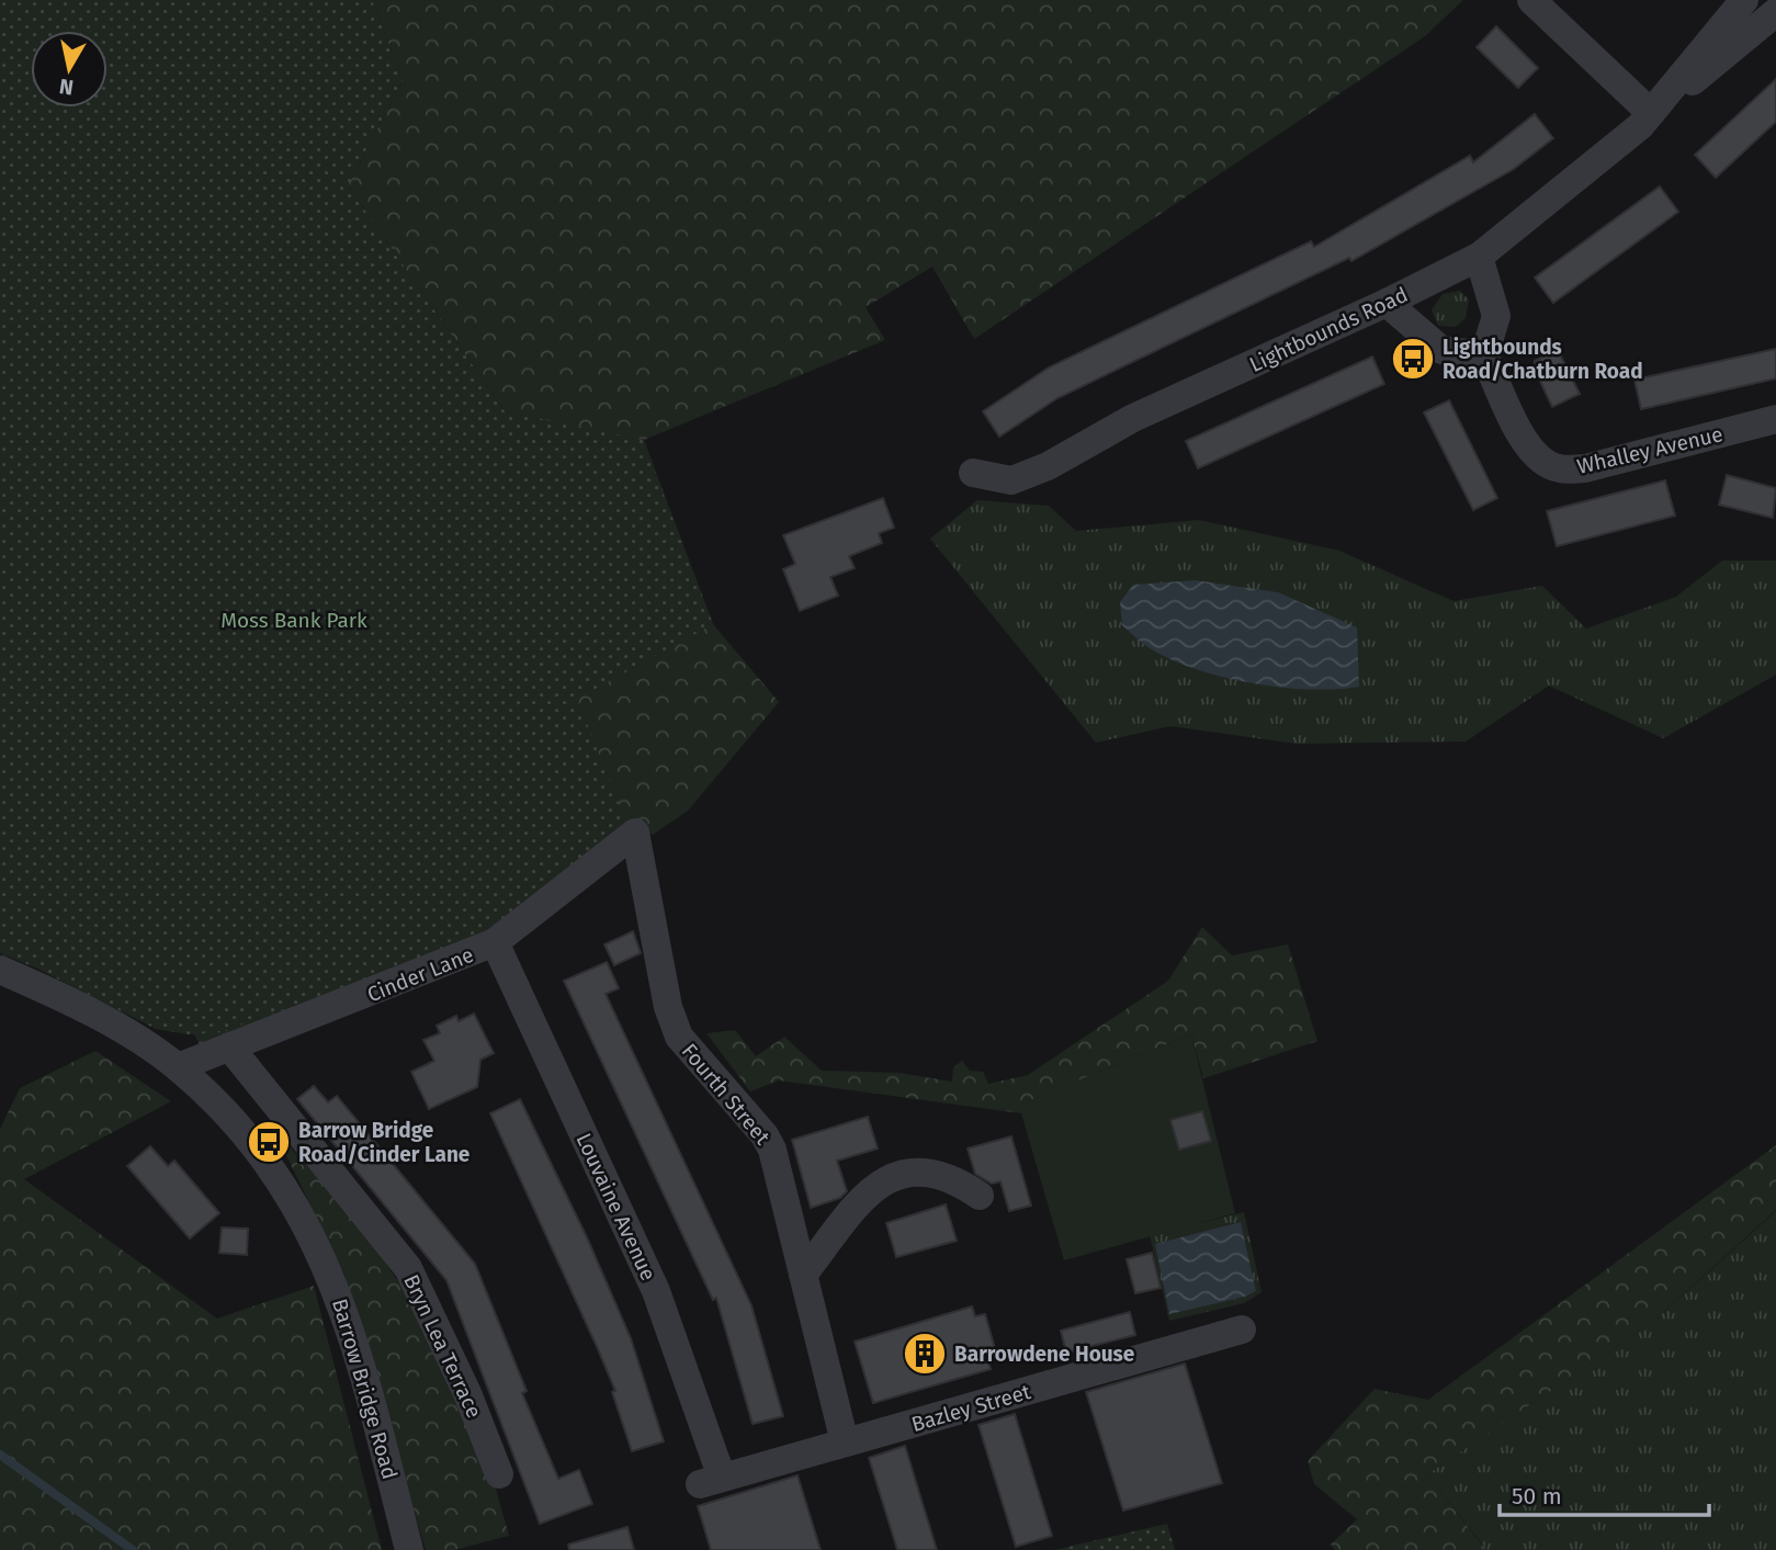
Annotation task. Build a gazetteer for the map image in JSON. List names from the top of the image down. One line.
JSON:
{"streets":{"street":["Lightbounds Road","Whalley Avenue","Cinder Lane","Fourth Street","Louvaine Avenue","Bryn Lea Terrace","Barrow Bridge Road","Bazley Street"]},"crossings":[["Cinder Lane","Fourth Street"],["Cinder Lane","Louvaine Avenue"],["Cinder Lane","Bryn Lea Terrace"],["Cinder Lane","Barrow Bridge Road"],["Fourth Street","Bazley Street"],["Louvaine Avenue","Bazley Street"]],"parks":["Moss Bank Park"],"places":{"bus stop":["Lightbounds Road/Chatburn Road","Barrow Bridge Road/Cinder Lane"],"building":["Barrowdene House"]},"scale_bar":"50 m","north":"bottom"}
